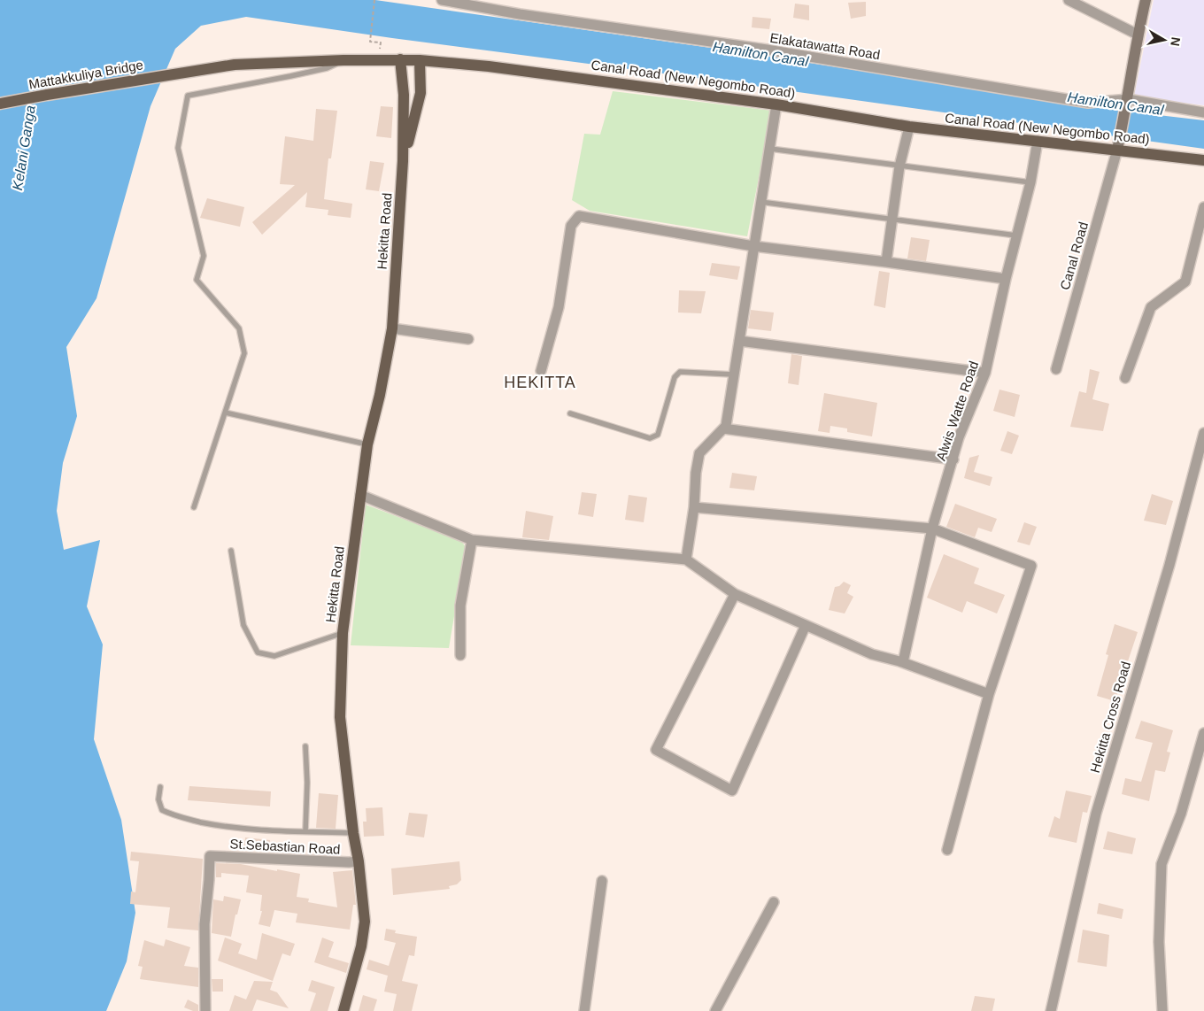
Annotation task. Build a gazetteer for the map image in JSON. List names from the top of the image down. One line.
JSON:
{"streets":{"main road":["Mattakkuliya Bridge","Canal Road (New Negombo Road)","Hekitta Road"],"street":["Elakatawatta Road","Canal Road","Alwis Watte Road","Hekitta Cross Road","St.Sebastian Road"]},"crossings":[["Mattakkuliya Bridge","Canal Road (New Negombo Road)"],["Canal Road (New Negombo Road)","Hekitta Road"],["Canal Road (New Negombo Road)","Canal Road"],["Canal Road (New Negombo Road)","Alwis Watte Road"],["Hekitta Road","St.Sebastian Road"]],"districts":["HEKITTA"],"water":["Hamilton Canal","Kelani Ganga"],"north":"right"}
